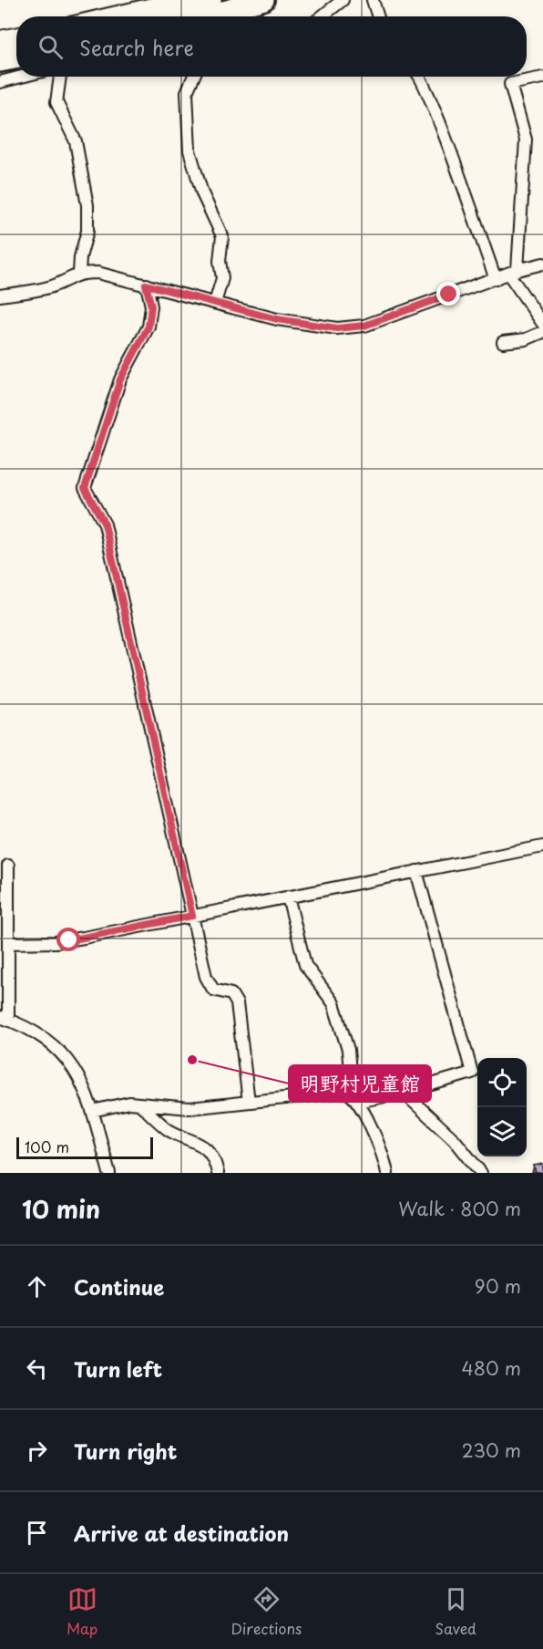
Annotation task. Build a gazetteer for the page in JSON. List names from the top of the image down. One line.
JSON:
{"places":["明野村児童館"],"scale_bar":"100 m","page":{"search":"Search here","scale":"100 m","heading":["10 min","Walk · 800 m"],"list":[["Continue","90 m"],["Turn left","480 m"],["Turn right","230 m"],"Arrive at destination"],"nav":["Map","Directions","Saved"]}}
